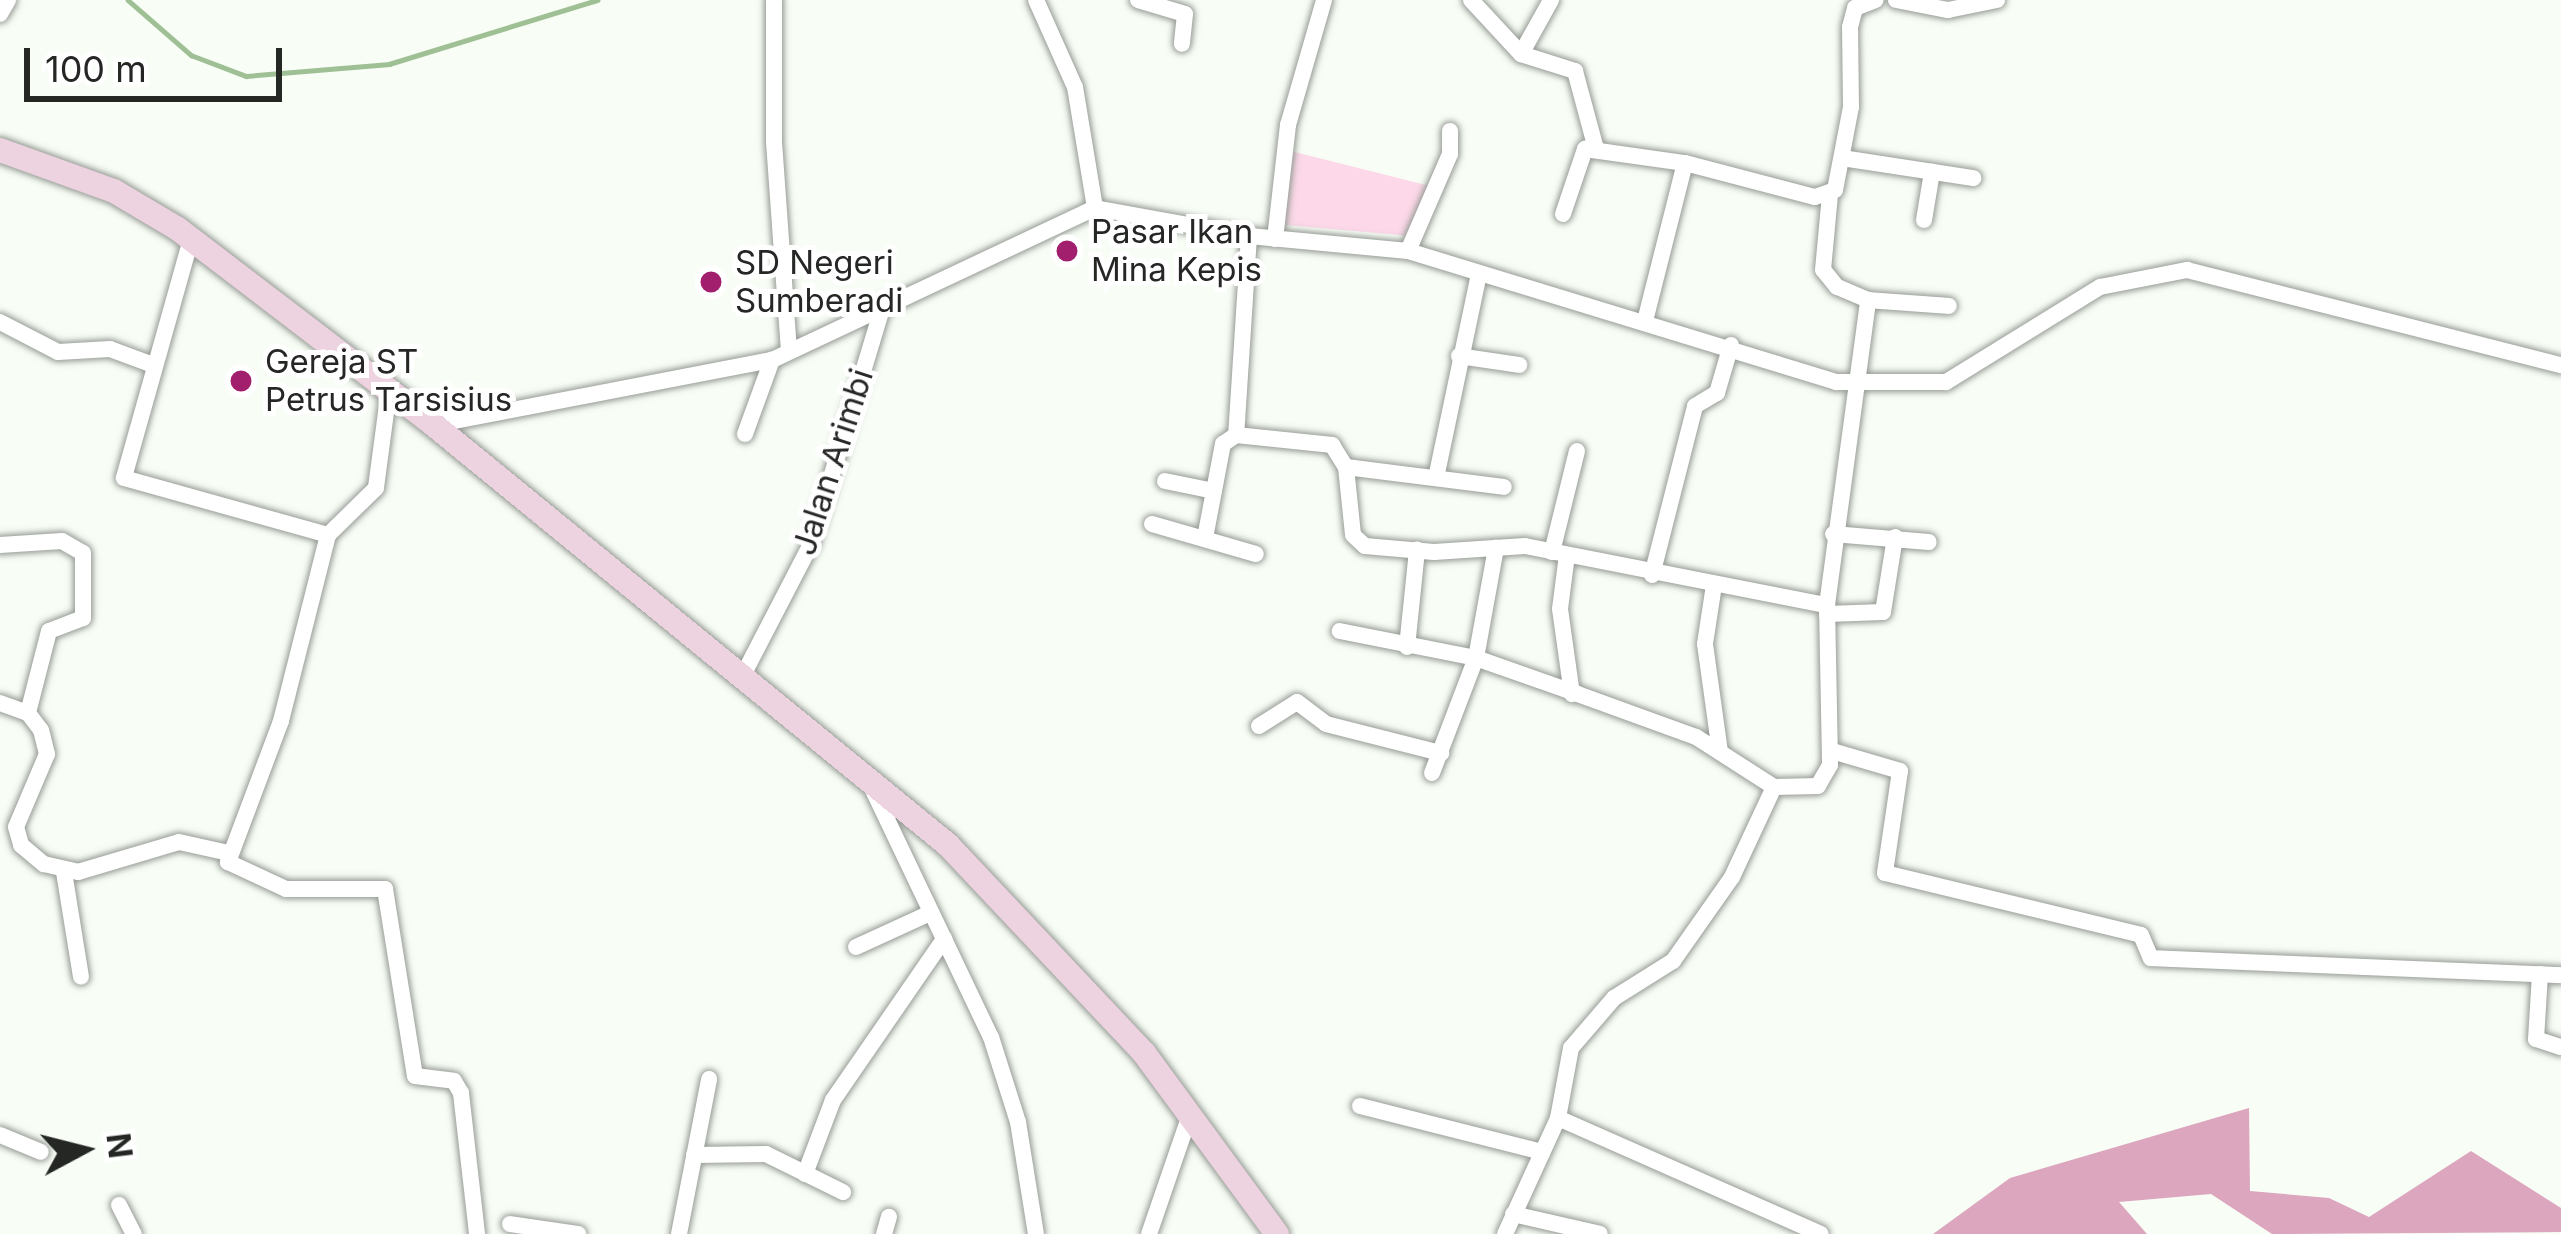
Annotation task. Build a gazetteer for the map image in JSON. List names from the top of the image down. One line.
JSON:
{"streets":{"street":["Jalan Arimbi"]},"places":["Pasar Ikan Mina Kepis","SD Negeri Sumberadi","Gereja ST Petrus Tarsisius"],"scale_bar":"100 m","north":"right"}
